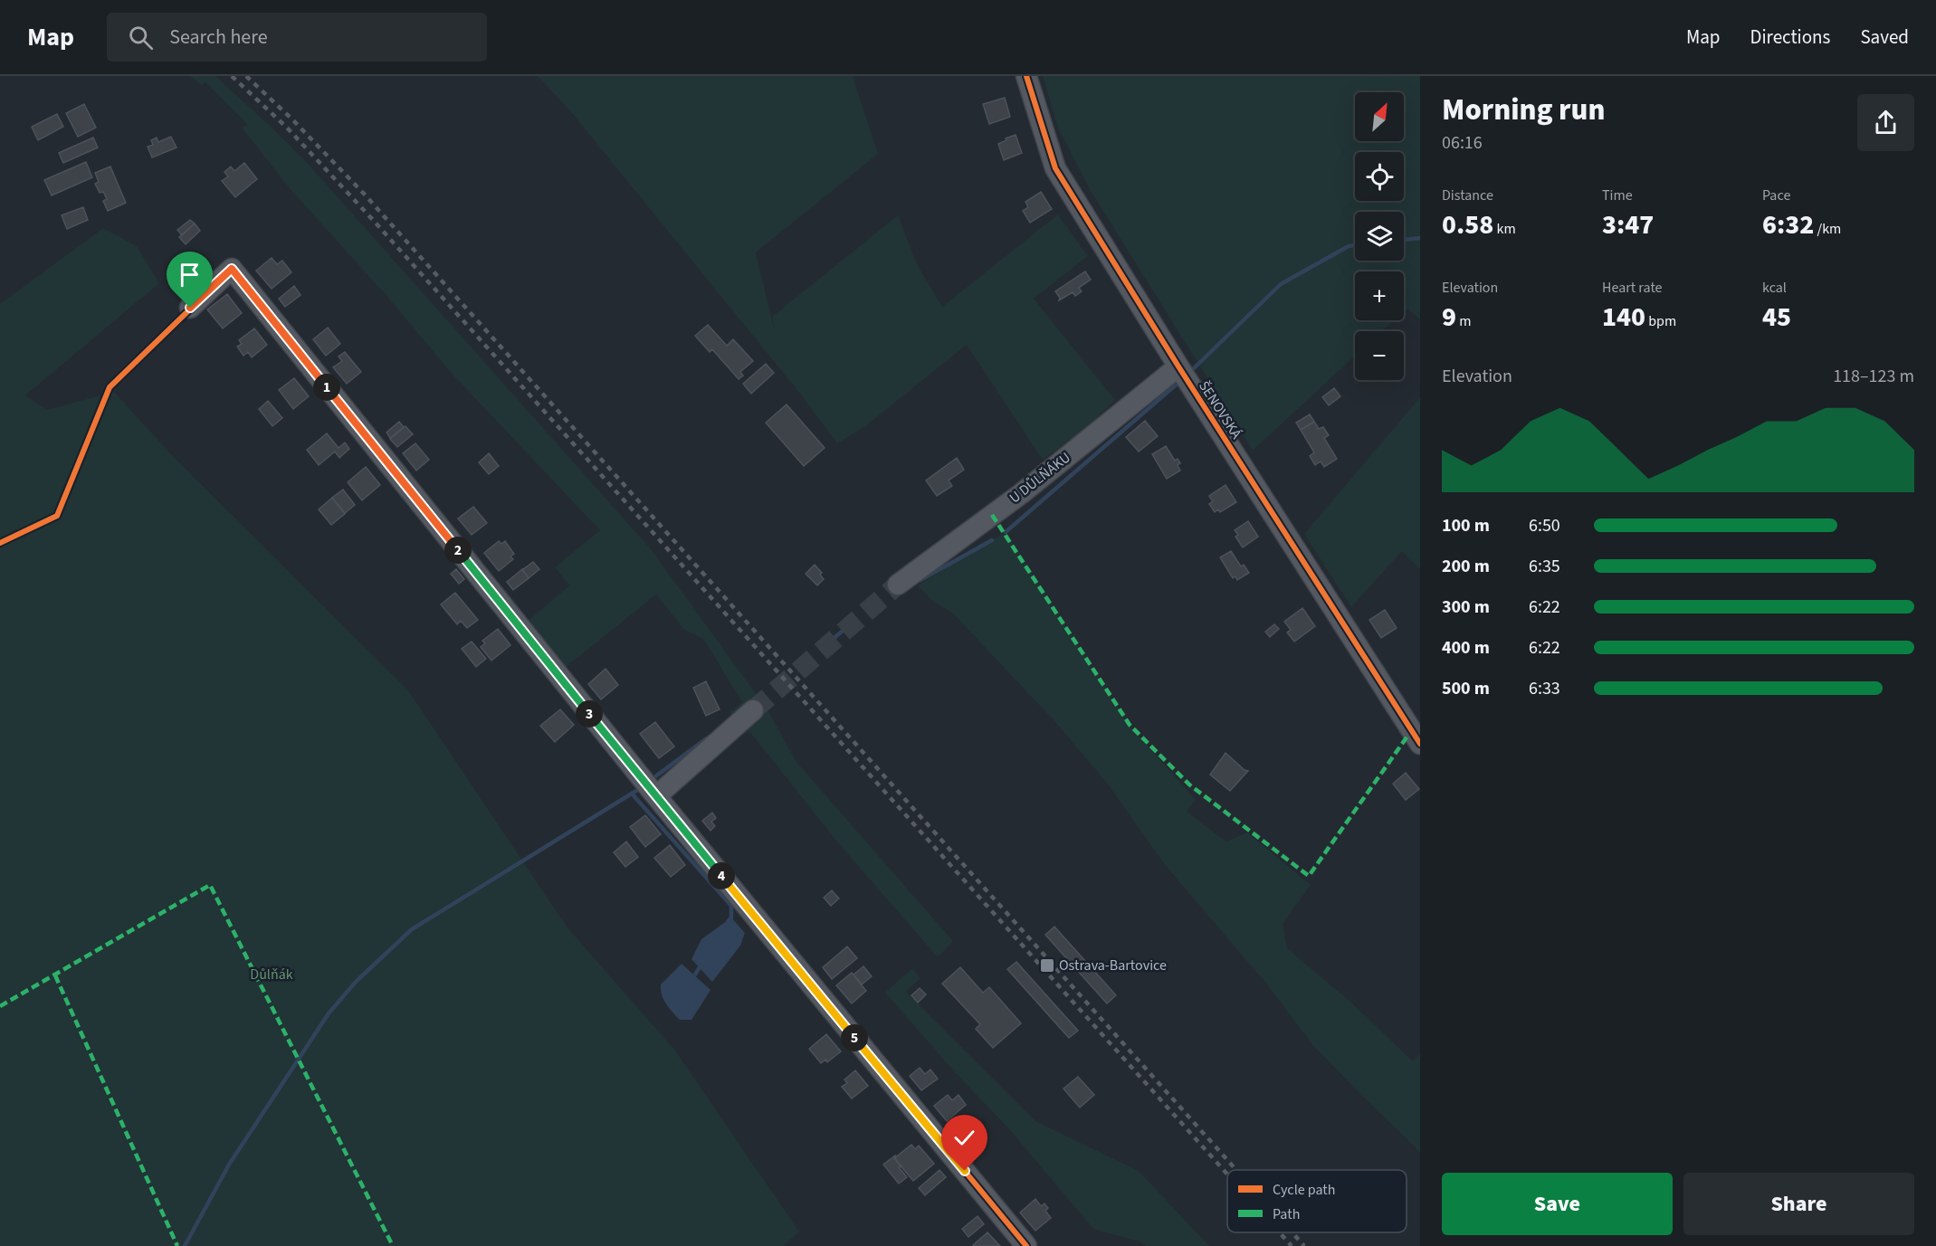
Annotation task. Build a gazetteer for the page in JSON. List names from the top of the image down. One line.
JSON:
{"streets":{"street":["ŠENOVSKÁ","U DŮLŇÁKU"]},"crossings":[["ŠENOVSKÁ","U DŮLŇÁKU"]],"parks":["Důlňák"],"places":{"transit":["Ostrava-Bartovice"]},"legend":["Cycle path","Path"],"north":"top right","page":{"header":"Map","search":"Search here","nav":["Map","Directions","Saved"],"heading":["Morning run","06:16"],"map_buttons":["+","−"],"stats":[["Distance","0.58 km"],["Time","3:47"],["Pace","6:32 /km"],["Elevation","9 m"],["Heart rate","140 bpm"],["kcal","45"]],"chart":["Elevation","118–123 m"],"pins":["1","2","3","4","5"],"list":[{"name":"100 m","note":"6:50"},{"name":"200 m","note":"6:35"},{"name":"300 m","note":"6:22"},{"name":"400 m","note":"6:22"},{"name":"500 m","note":"6:33"}],"buttons":["Save","Share"]}}
